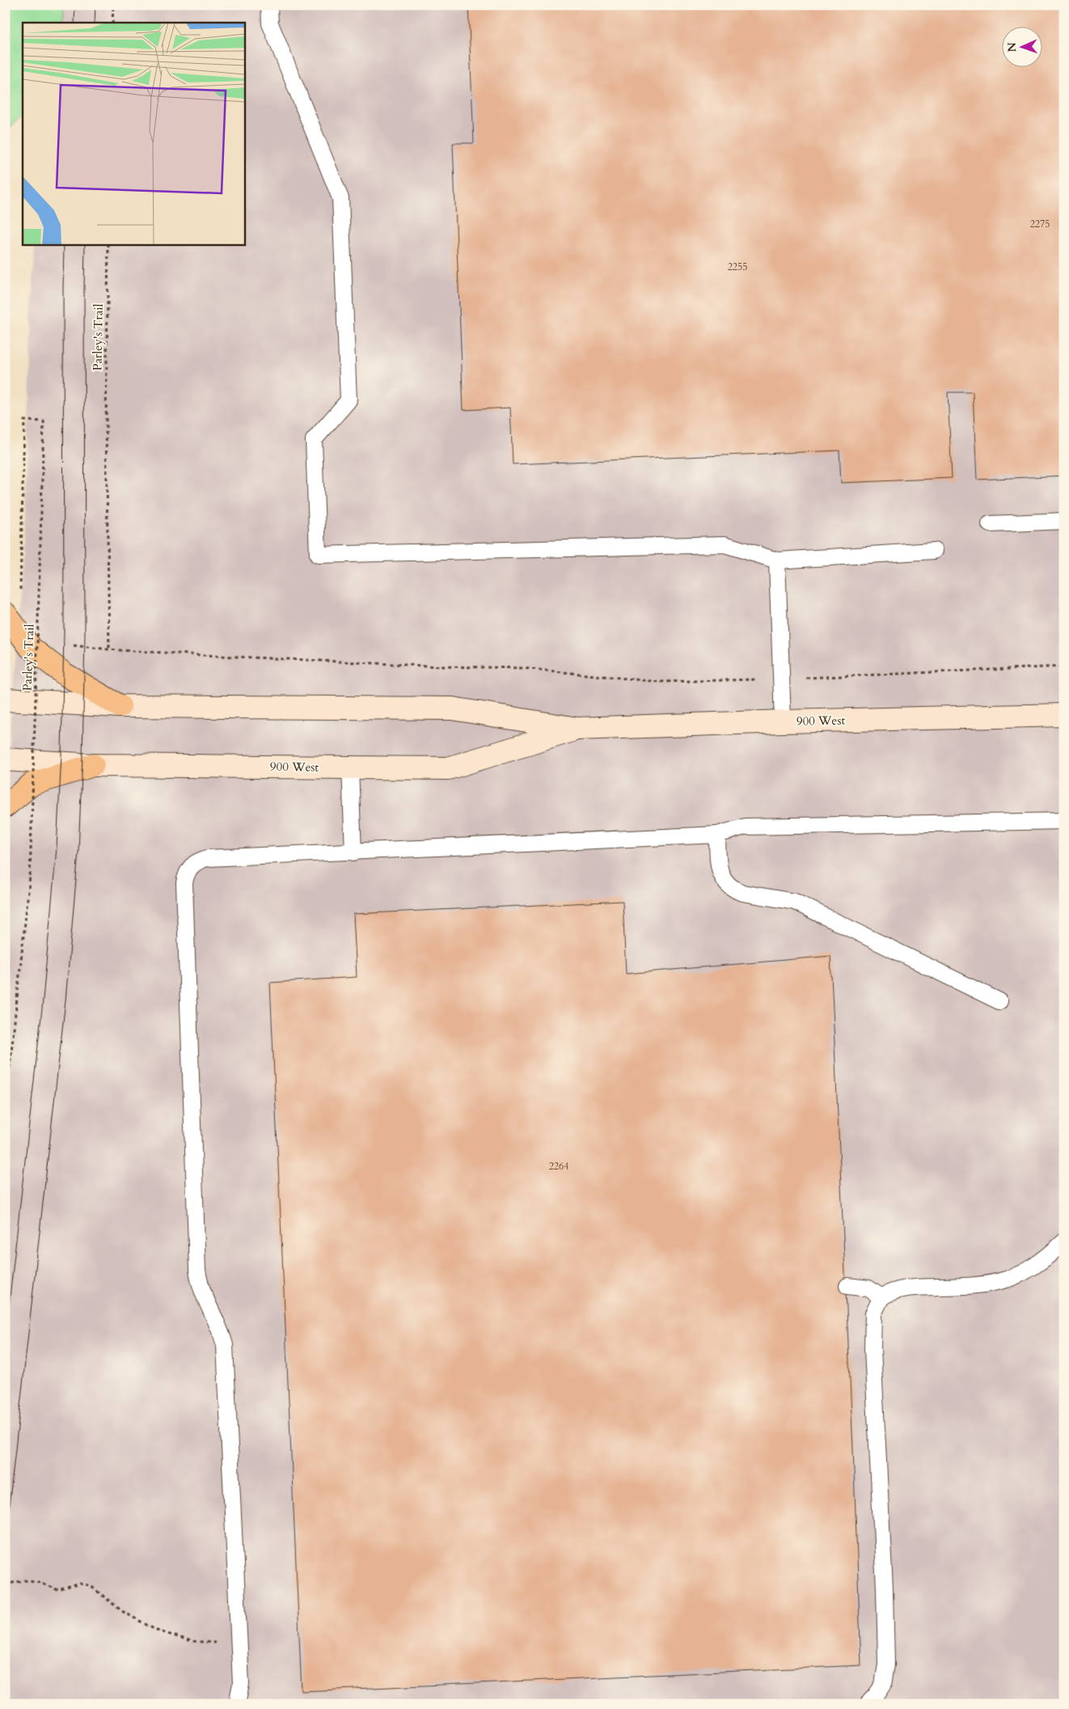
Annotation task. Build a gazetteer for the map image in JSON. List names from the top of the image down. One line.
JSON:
{"streets":{"main road":["900 West"],"path":["Parley's Trail"]},"house_numbers":["2275","2255","2264"],"north":"left"}
